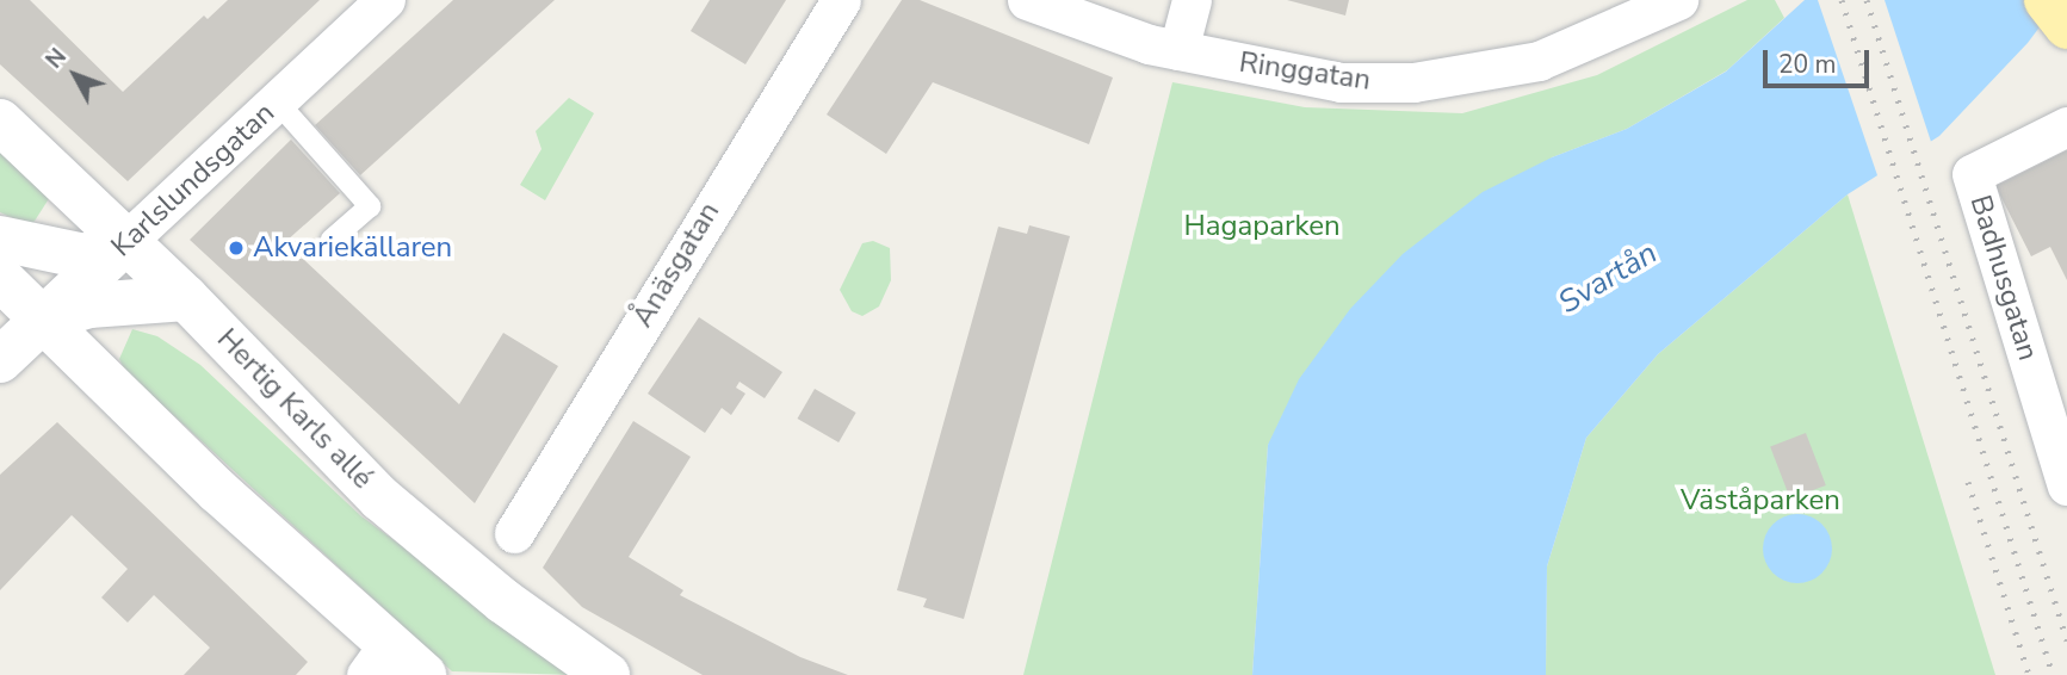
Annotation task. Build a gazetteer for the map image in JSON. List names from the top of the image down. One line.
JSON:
{"streets":{"main road":["Karlslundsgatan","Hertig Karls allé"],"street":["Ringgatan","Ånäsgatan","Badhusgatan"]},"crossings":[["Karlslundsgatan","Hertig Karls allé"]],"water":["Svartån"],"parks":["Hagaparken","Väståparken"],"places":["Akvariekällaren"],"scale_bar":"20 m","north":"top left"}
